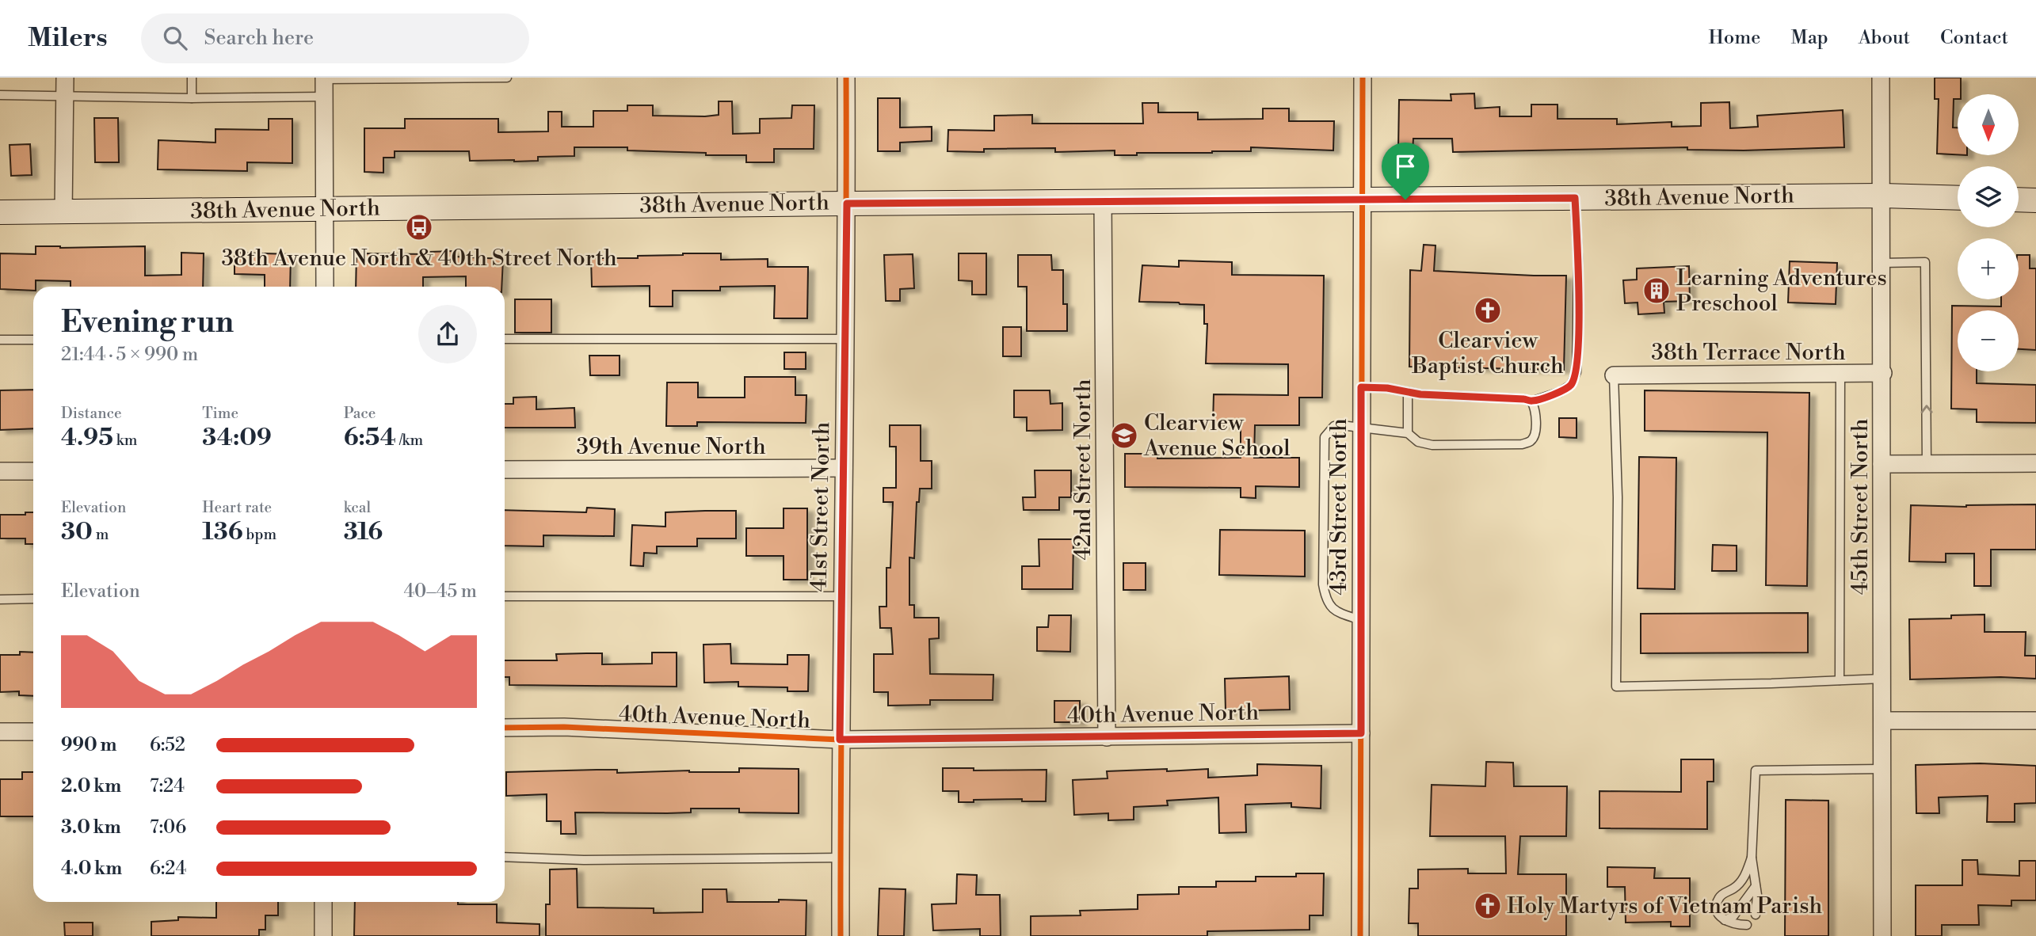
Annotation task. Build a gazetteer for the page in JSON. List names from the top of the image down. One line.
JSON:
{"streets":{"main road":["38th Avenue North"],"street":["38th Terrace North","39th Avenue North","42nd Street North","41st Street North","43rd Street North","45th Street North","40th Avenue North"]},"crossings":[["38th Avenue North","42nd Street North"],["38th Avenue North","41st Street North"],["38th Avenue North","43rd Street North"],["38th Avenue North","45th Street North"],["38th Terrace North","45th Street North"],["39th Avenue North","41st Street North"],["42nd Street North","40th Avenue North"],["41st Street North","40th Avenue North"],["43rd Street North","40th Avenue North"]],"places":{"bus stop":["38th Avenue North & 40th Street North"],"building":["Learning Adventures Preschool"],"church":["Clearview Baptist Church","Holy Martyrs of Vietnam Parish"],"school or university":["Clearview Avenue School"]},"north":"bottom","page":{"header":"Milers","search":"Search here","nav":["Home","Map","About","Contact"],"map_buttons":["+","−"],"heading":["Evening run","21:44 · 5 × 990 m"],"stats":[["Distance","4.95 km"],["Time","34:09"],["Pace","6:54 /km"],["Elevation","30 m"],["Heart rate","136 bpm"],["kcal","316"]],"chart":["Elevation","40–45 m"],"list":[{"name":"990 m","note":"6:52"},{"name":"2.0 km","note":"7:24"},{"name":"3.0 km","note":"7:06"},{"name":"4.0 km","note":"6:24"}]}}
